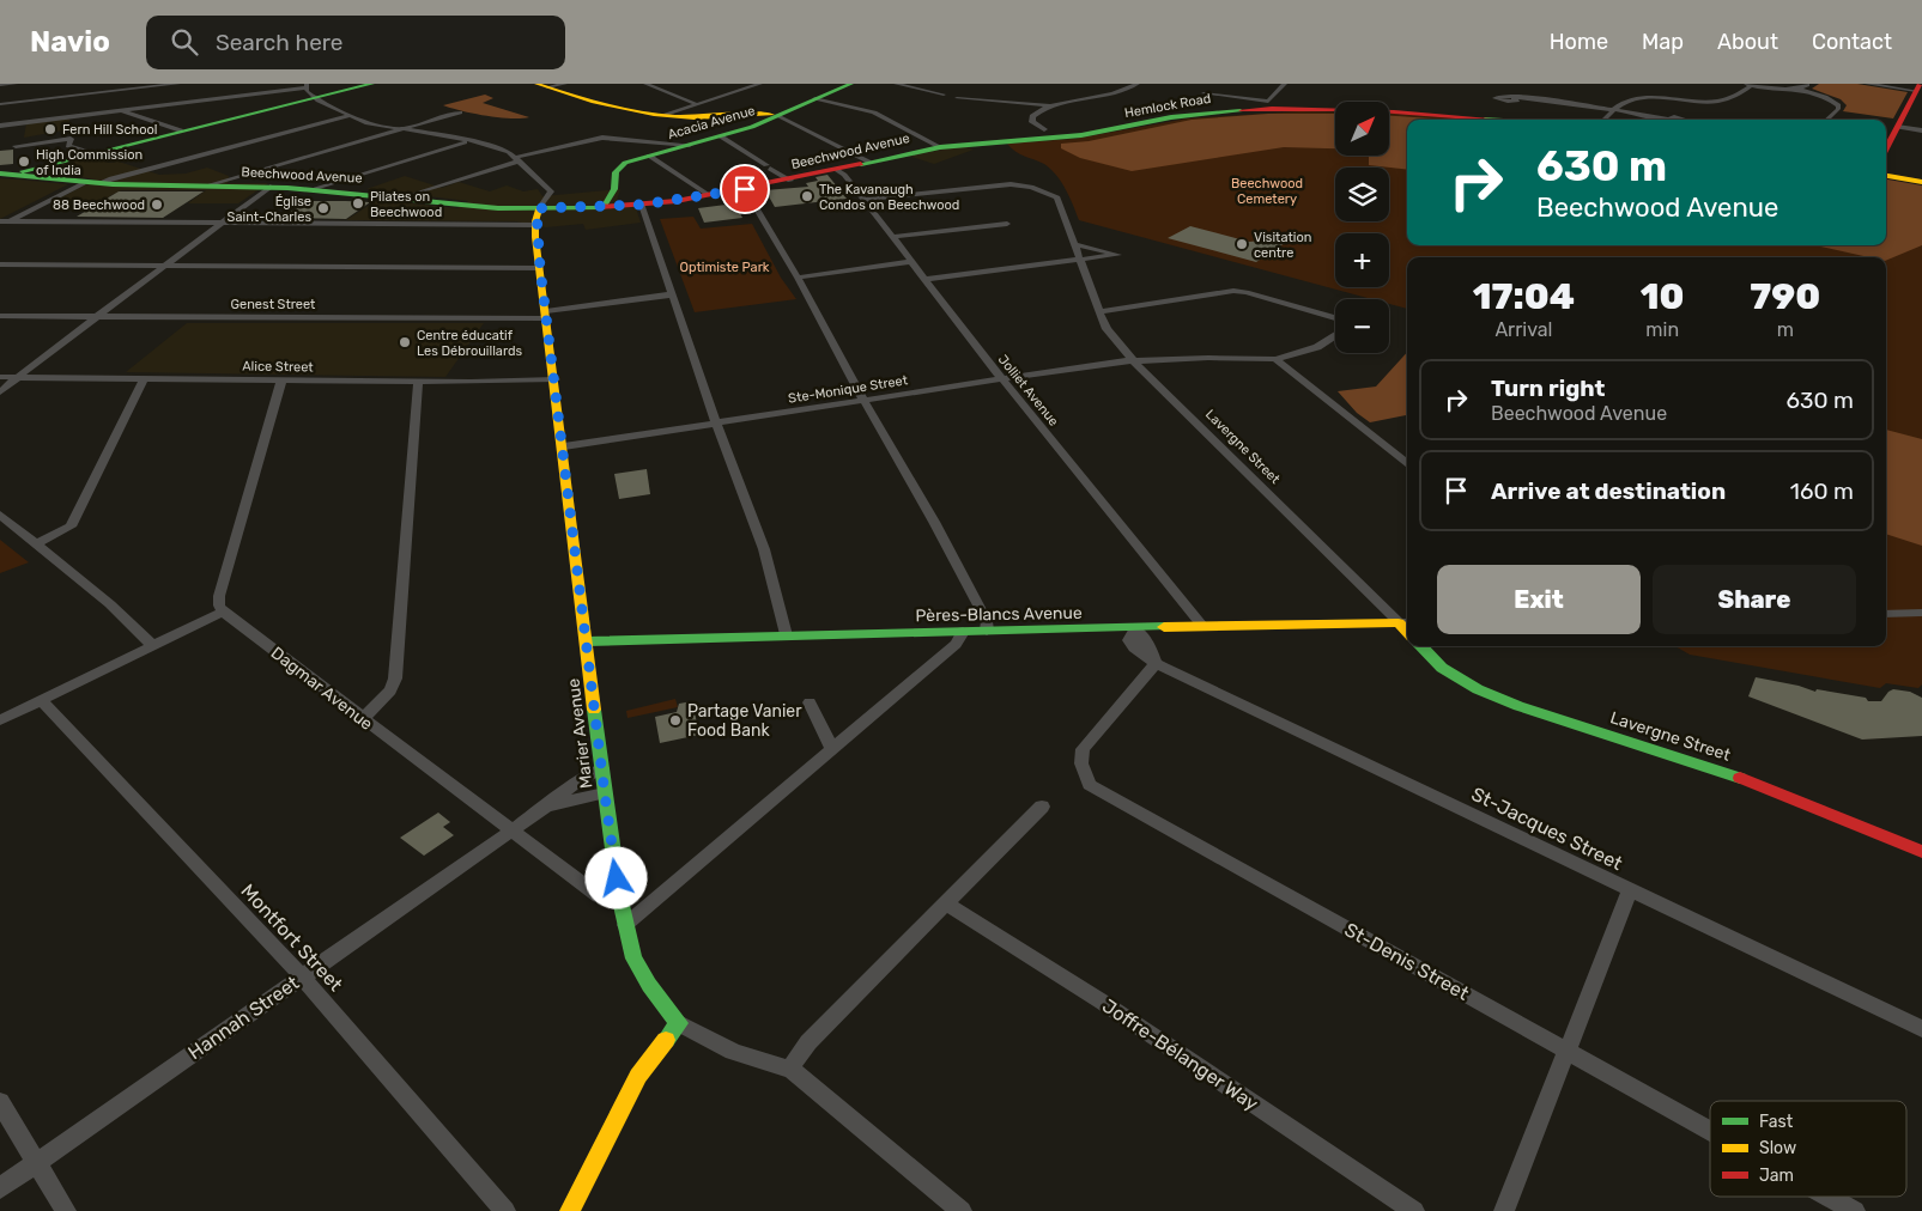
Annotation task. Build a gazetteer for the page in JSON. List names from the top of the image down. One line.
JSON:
{"streets":{"street":["Hemlock Road","Acacia Avenue","Beechwood Avenue","Genest Street","Alice Street","Ste-Monique Street","Jolliet Avenue","Lavergne Street","Pères-Blancs Avenue","Dagmar Avenue","Marier Avenue","St-Jacques Street","Montfort Street","St-Denis Street","Hannah Street","Joffre-Bélanger Way"]},"crossings":[["Hemlock Road","Beechwood Avenue"],["Acacia Avenue","Beechwood Avenue"],["Beechwood Avenue","Jolliet Avenue"],["Beechwood Avenue","Marier Avenue"],["Genest Street","Marier Avenue"],["Alice Street","Marier Avenue"],["Ste-Monique Street","Jolliet Avenue"],["Ste-Monique Street","Lavergne Street"],["Ste-Monique Street","Marier Avenue"],["Jolliet Avenue","Lavergne Street"],["Jolliet Avenue","Pères-Blancs Avenue"],["Lavergne Street","Pères-Blancs Avenue"],["Pères-Blancs Avenue","Marier Avenue"],["Pères-Blancs Avenue","St-Jacques Street"],["Dagmar Avenue","Marier Avenue"],["Dagmar Avenue","Hannah Street"],["Marier Avenue","Hannah Street"],["St-Jacques Street","St-Denis Street"],["Montfort Street","Hannah Street"]],"parks":["Beechwood Cemetery","Optimiste Park"],"places":["Fern Hill School","High Commission of India","The Kavanaugh Condos on Beechwood","Pilates on Beechwood","88 Beechwood","Église Saint-Charles","Visitation centre","Centre éducatif Les Débrouillards","Partage Vanier Food Bank"],"legend":["Fast","Slow","Jam"],"north":"top right","page":{"header":"Navio","search":"Search here","nav":["Home","Map","About","Contact"],"map_buttons":["+","−"],"turn":["630 m","Beechwood Avenue"],"eta":["17:04","Arrival","10","min","790","m"],"list":[{"name":"Turn right","note":"Beechwood Avenue","value":"630 m"},{"name":"Arrive at destination","value":"160 m"}],"buttons":["Exit","Share"]}}
